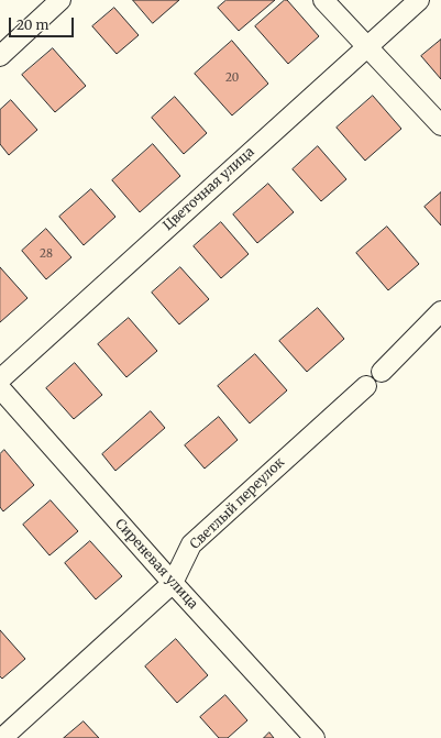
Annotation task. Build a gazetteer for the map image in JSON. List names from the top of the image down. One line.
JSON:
{"streets":{"street":["Цветочная улица","Светлый переулок","Сиреневая улица"]},"crossings":[["Светлый переулок","Сиреневая улица"]],"house_numbers":["20","28"],"scale_bar":"20 m"}
